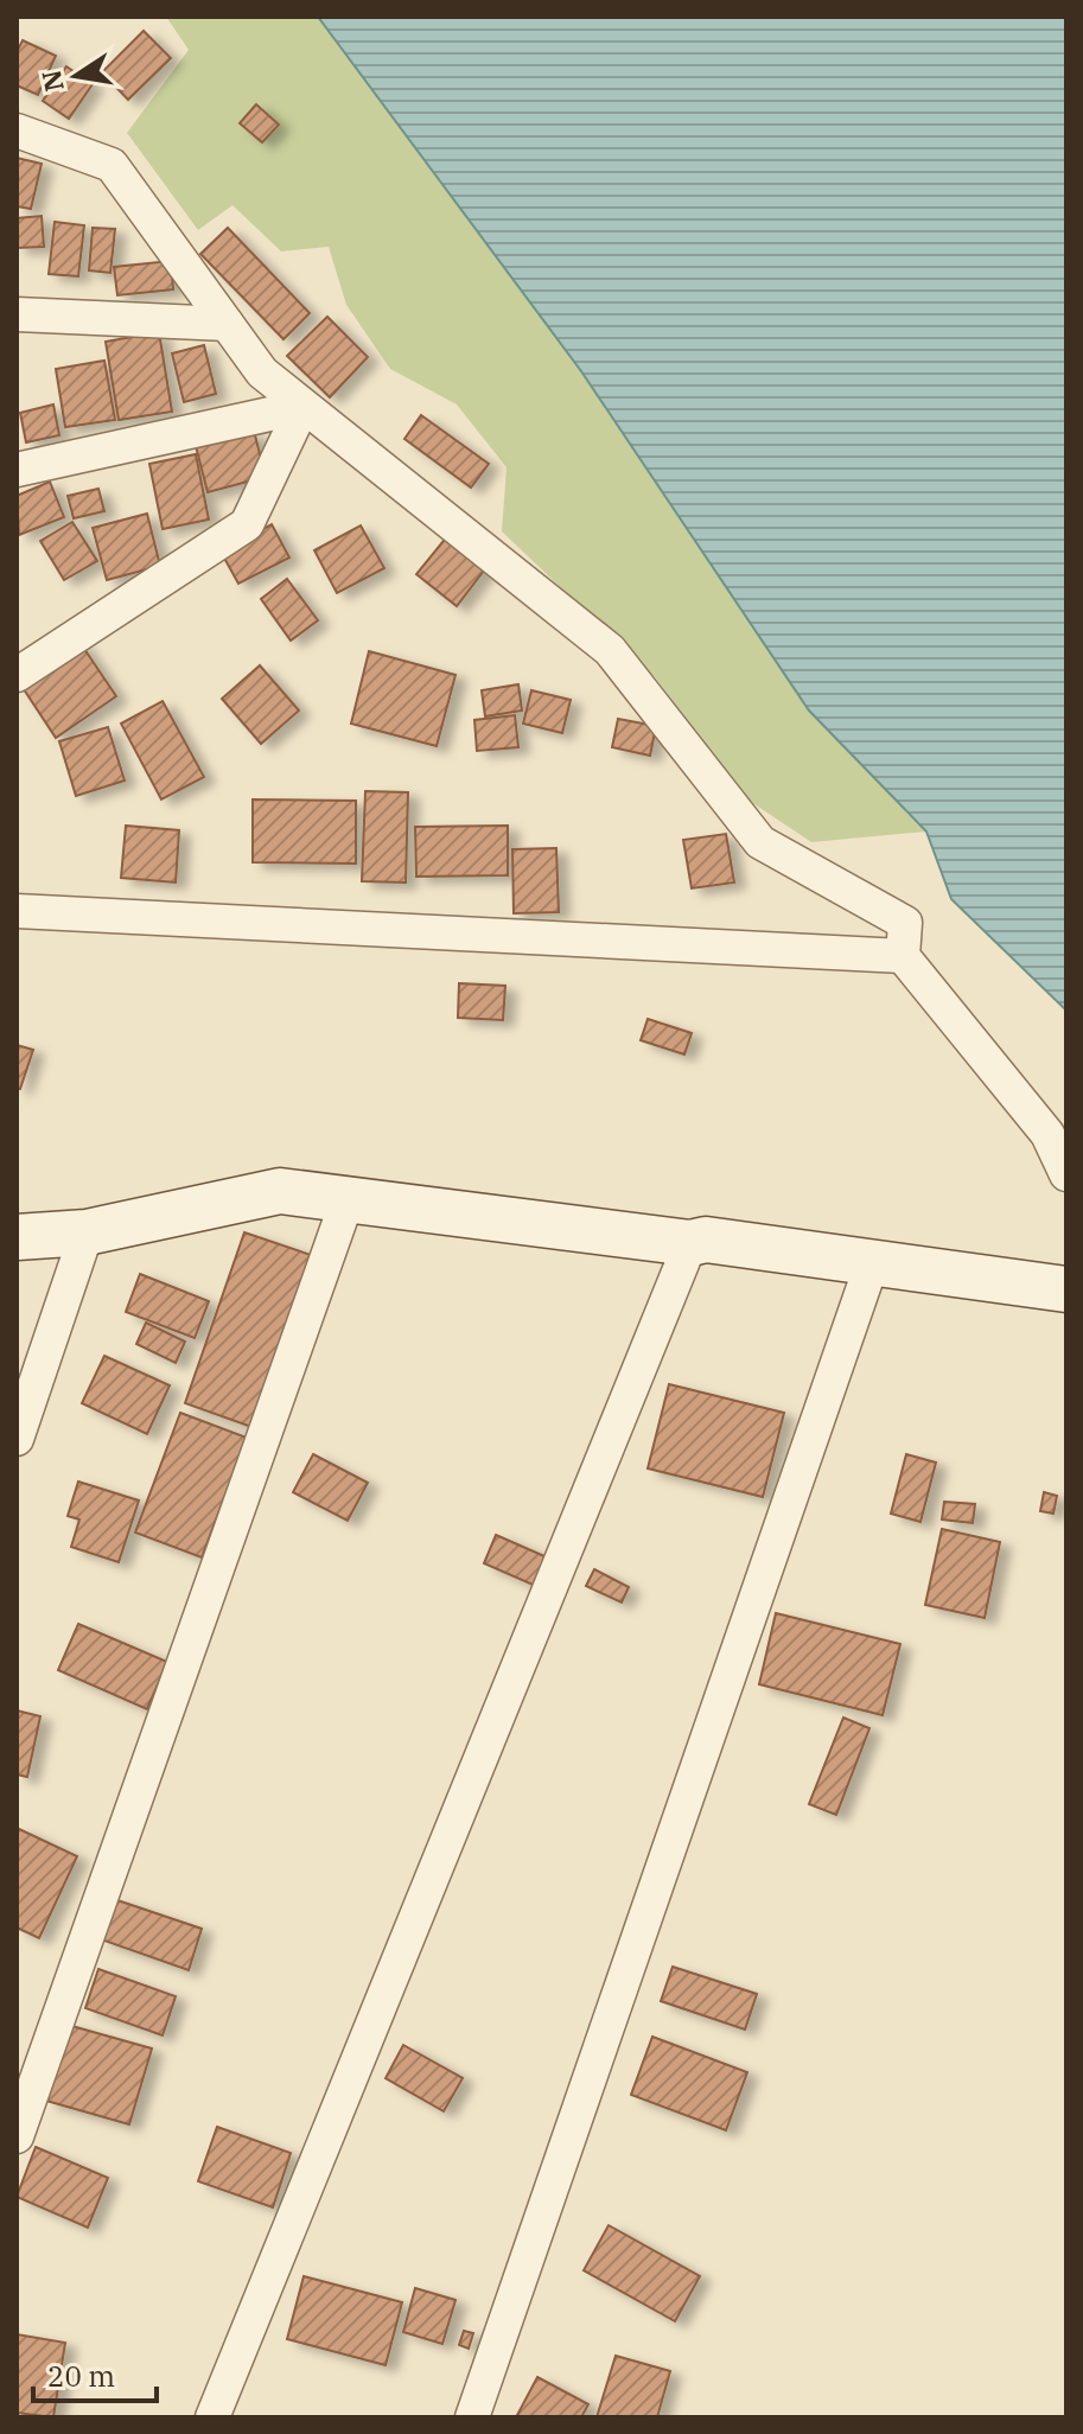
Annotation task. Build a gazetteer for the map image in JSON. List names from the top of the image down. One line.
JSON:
{"scale_bar":"20 m","north":"left"}
